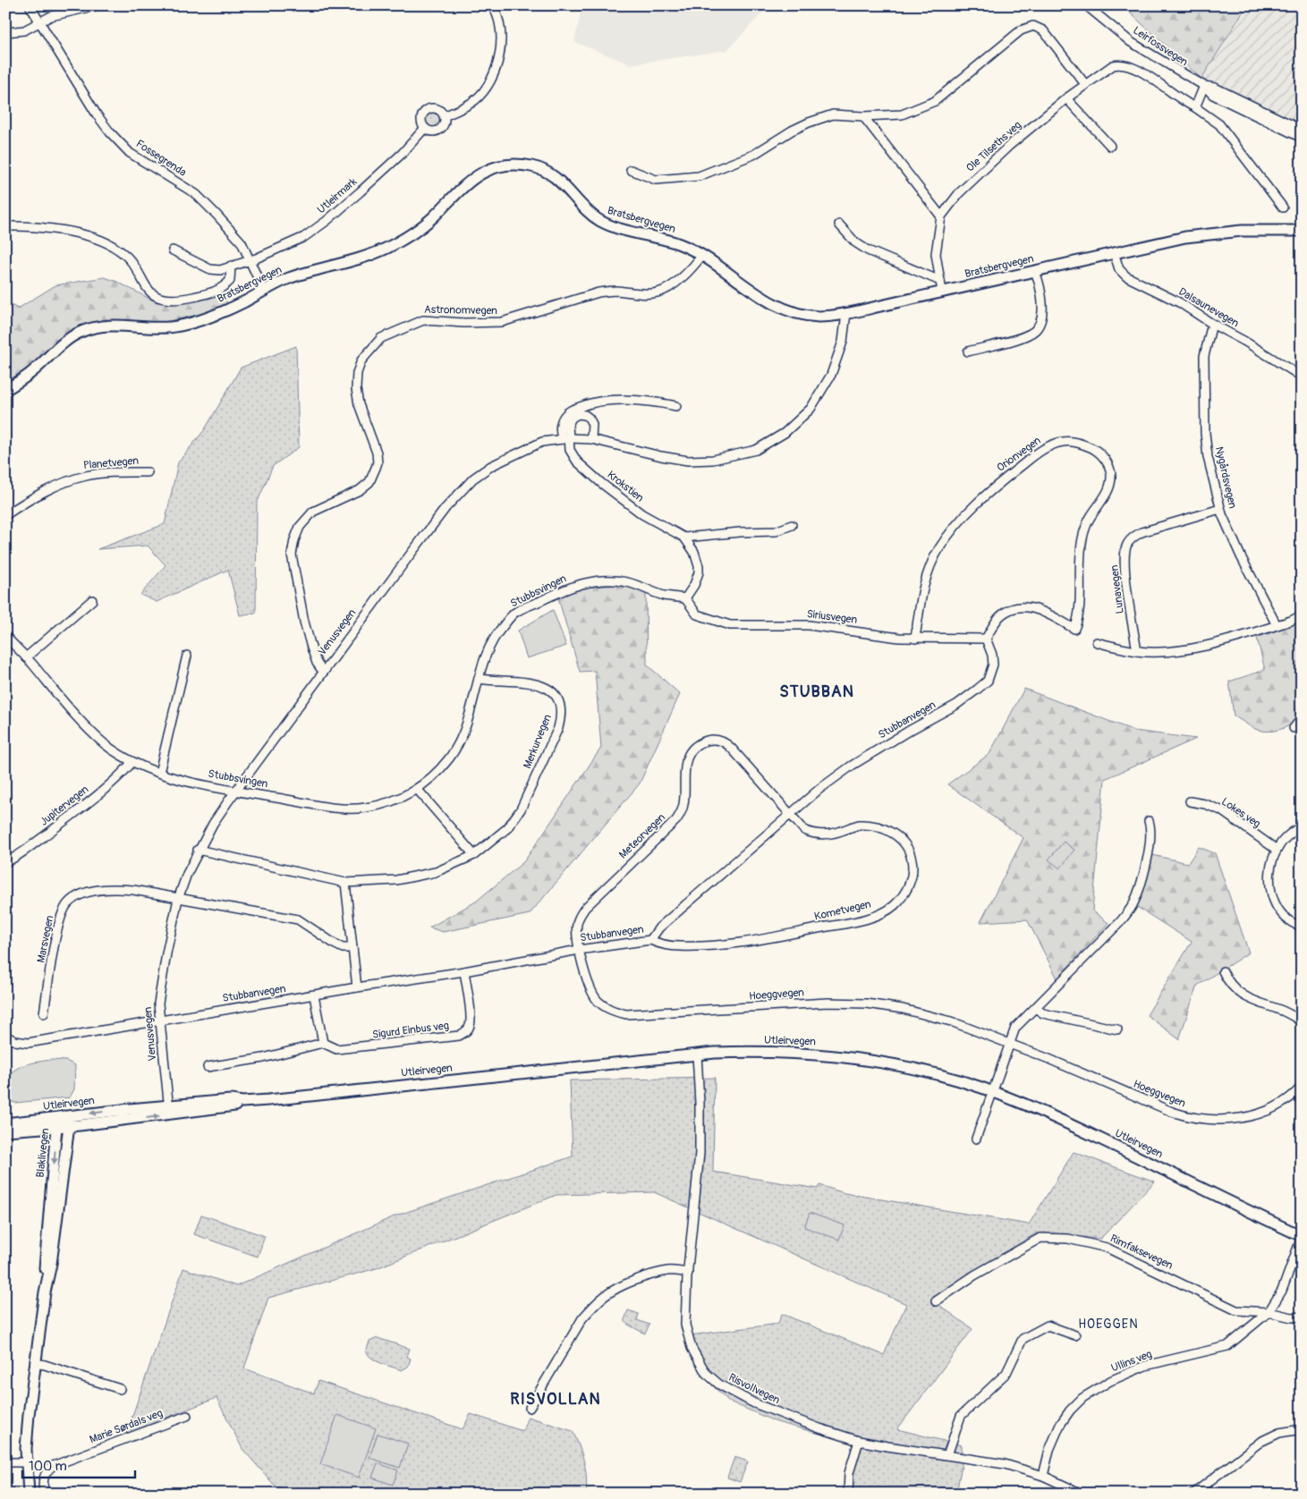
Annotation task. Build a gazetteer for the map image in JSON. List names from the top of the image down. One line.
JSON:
{"streets":{"main road":["Bratsbergvegen","Utleirvegen","Blaklivegen"],"street":["Leirfossvegen","Ole Tilseths veg","Fossegrenda","Utleirmark","Dalsaunevegen","Astronomvegen","Orionvegen","Planetvegen","Nygårdsvegen","Krokstien","Lunavegen","Stubbsvingen","Siriusvegen","Venusvegen","Stubbanvegen","Merkurvegen","Jupitervegen","Lokes veg","Meteorvegen","Kometvegen","Marsvegen","Hoeggvegen","Sigurd Einbus veg","Rimfaksevegen","Ullins veg","Risvollvegen","Marie Sørdals veg"]},"crossings":[["Ole Tilseths veg","Bratsbergvegen"],["Fossegrenda","Utleirmark"],["Fossegrenda","Bratsbergvegen"],["Bratsbergvegen","Dalsaunevegen"],["Bratsbergvegen","Astronomvegen"],["Bratsbergvegen","Venusvegen"],["Dalsaunevegen","Nygårdsvegen"],["Astronomvegen","Venusvegen"],["Orionvegen","Siriusvegen"],["Orionvegen","Stubbanvegen"],["Nygårdsvegen","Lunavegen"],["Krokstien","Stubbsvingen"],["Krokstien","Siriusvegen"],["Krokstien","Venusvegen"],["Stubbsvingen","Siriusvegen"],["Stubbsvingen","Venusvegen"],["Stubbsvingen","Merkurvegen"],["Stubbsvingen","Jupitervegen"],["Siriusvegen","Stubbanvegen"],["Venusvegen","Stubbanvegen"],["Venusvegen","Merkurvegen"],["Venusvegen","Marsvegen"],["Venusvegen","Utleirvegen"],["Stubbanvegen","Meteorvegen"],["Stubbanvegen","Kometvegen"],["Stubbanvegen","Hoeggvegen"],["Stubbanvegen","Sigurd Einbus veg"],["Meteorvegen","Kometvegen"],["Meteorvegen","Hoeggvegen"],["Utleirvegen","Blaklivegen"],["Utleirvegen","Ullins veg"],["Utleirvegen","Risvollvegen"],["Rimfaksevegen","Ullins veg"],["Ullins veg","Risvollvegen"]],"districts":["STUBBAN","HOEGGEN","RISVOLLAN"],"scale_bar":"100 m"}
